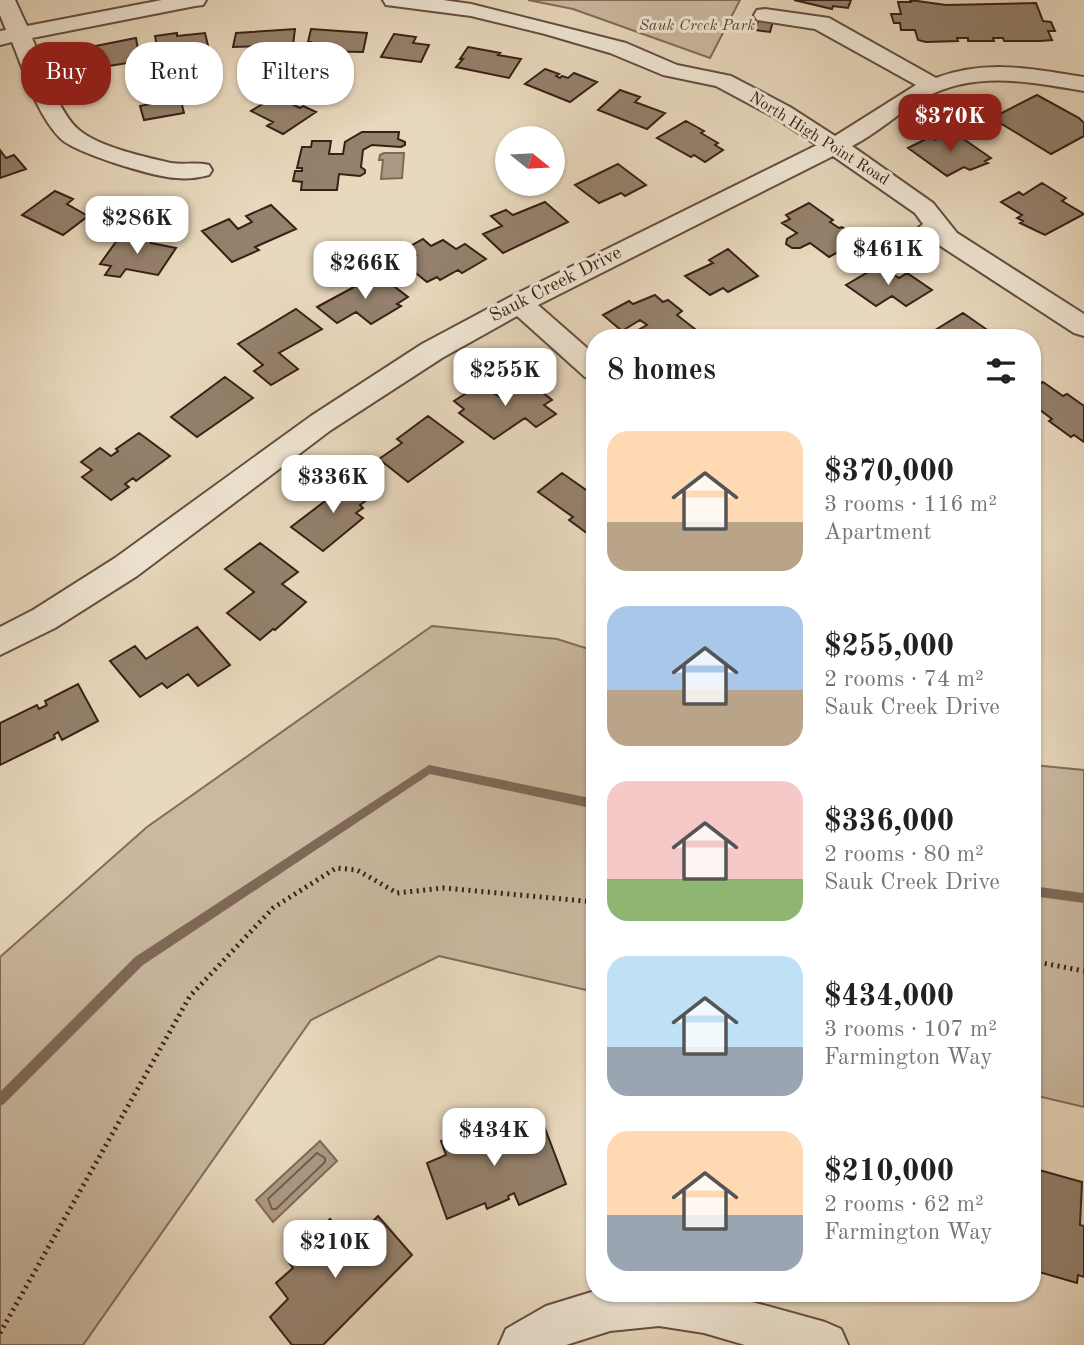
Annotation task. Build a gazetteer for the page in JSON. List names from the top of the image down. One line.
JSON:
{"streets":{"street":["North High Point Road","Sauk Creek Drive"]},"crossings":[["North High Point Road","Sauk Creek Drive"]],"parks":["Sauk Creek Park"],"north":"right","page":{"chip":["Buy","Rent","Filters"],"price":["$370K","$286K","$461K","$266K","$255K","$336K","$434K","$210K"],"heading":"8 homes","list":[{"name":"$370,000","note":"3 rooms · 116 m² · Apartment"},{"name":"$255,000","note":"2 rooms · 74 m² · Sauk Creek Drive"},{"name":"$336,000","note":"2 rooms · 80 m² · Sauk Creek Drive"},{"name":"$434,000","note":"3 rooms · 107 m² · Farmington Way"},{"name":"$210,000","note":"2 rooms · 62 m² · Farmington Way"}]}}
